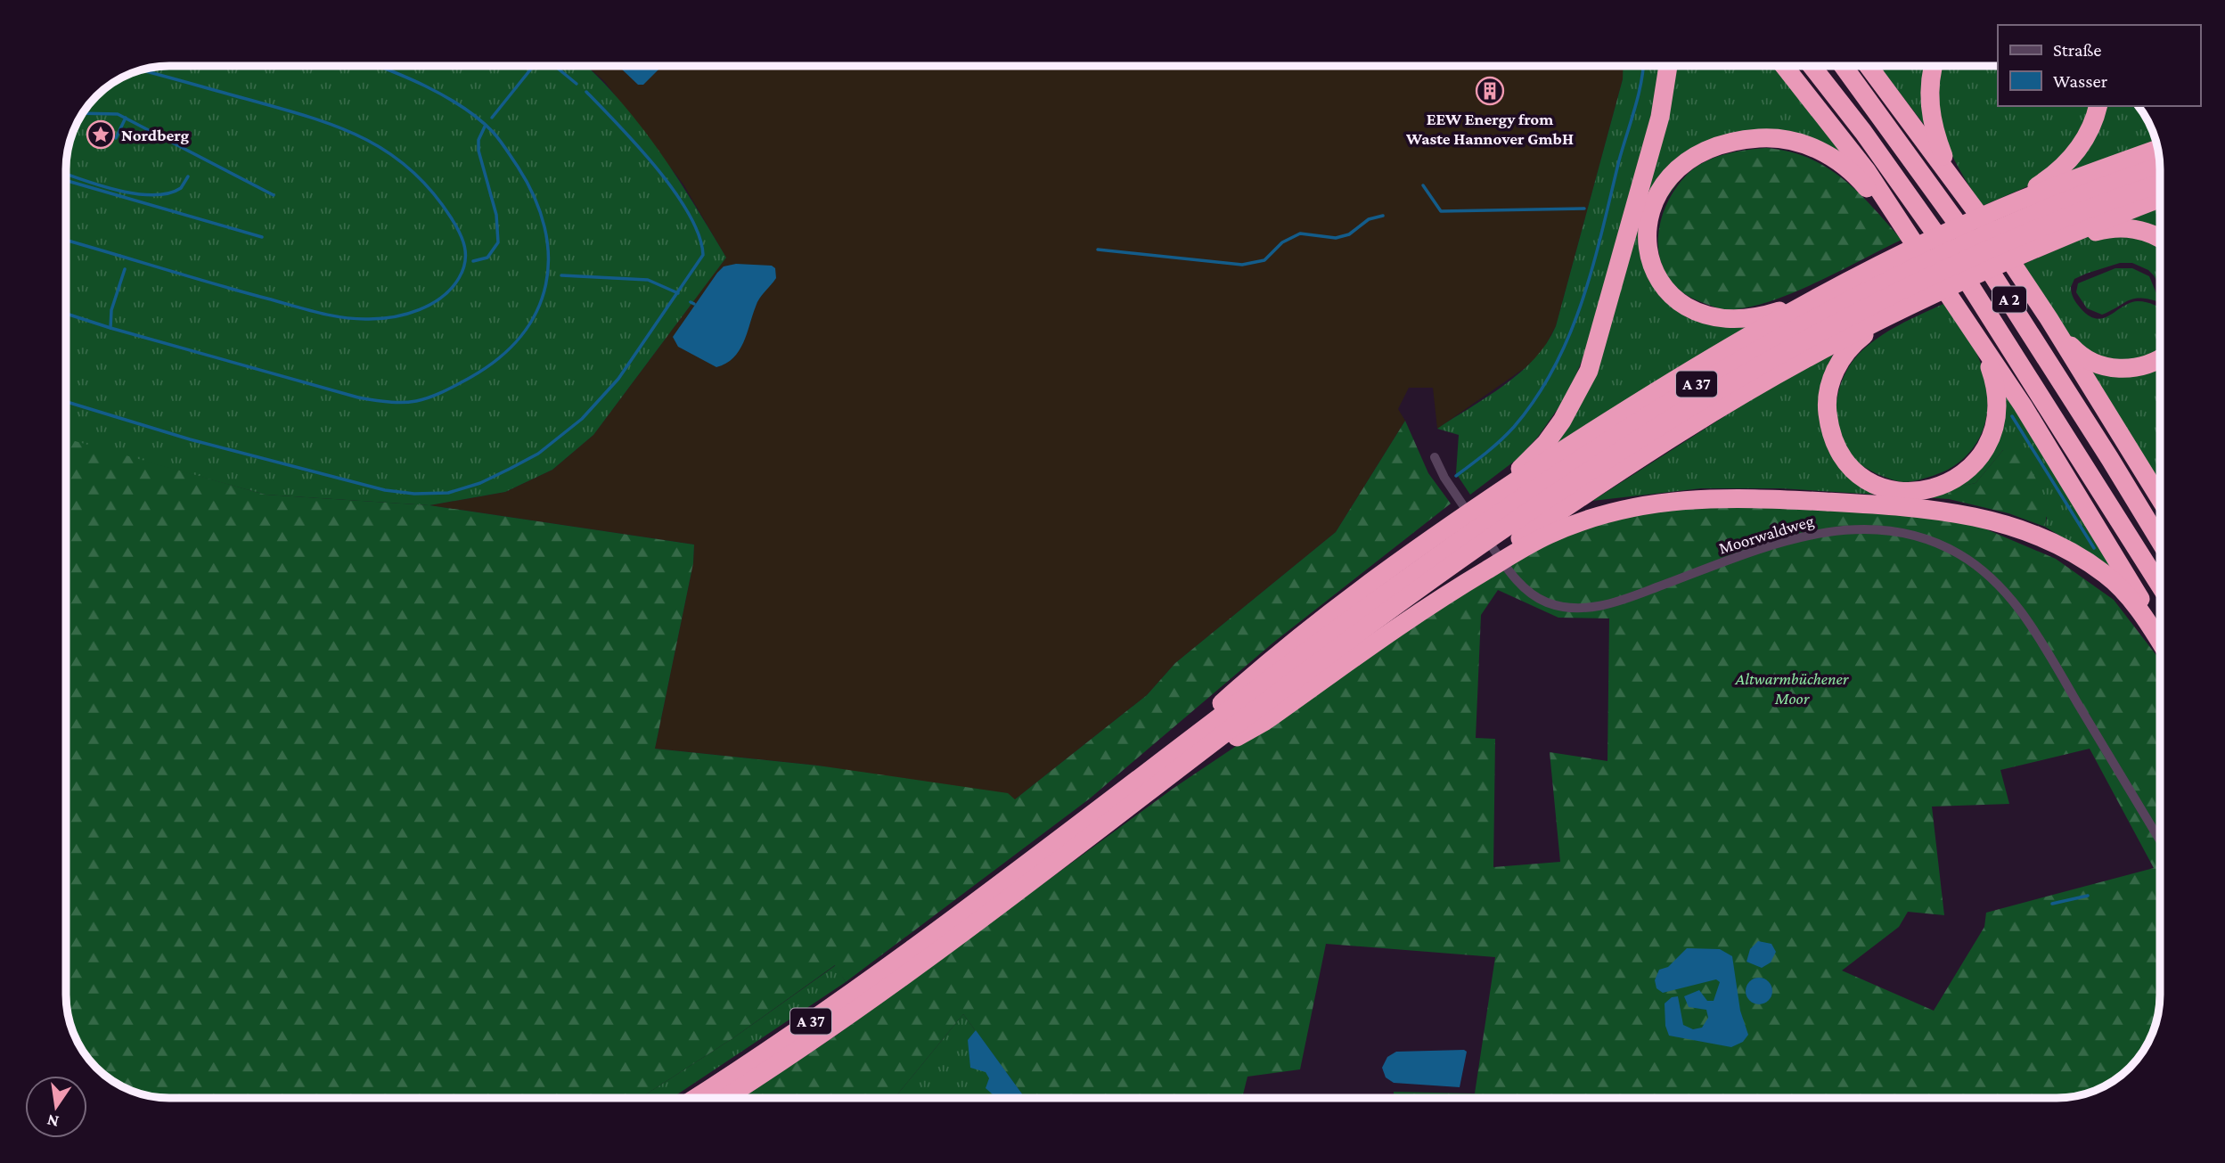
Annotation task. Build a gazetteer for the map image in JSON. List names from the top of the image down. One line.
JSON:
{"streets":{"highway":["A 2","A 37"],"street":["Moorwaldweg"]},"parks":["Altwarmbüchener Moor"],"places":{"building":["EEW Energy from Waste Hannover GmbH"],"place":["Nordberg"]},"legend":["Straße","Wasser"],"north":"bottom"}
